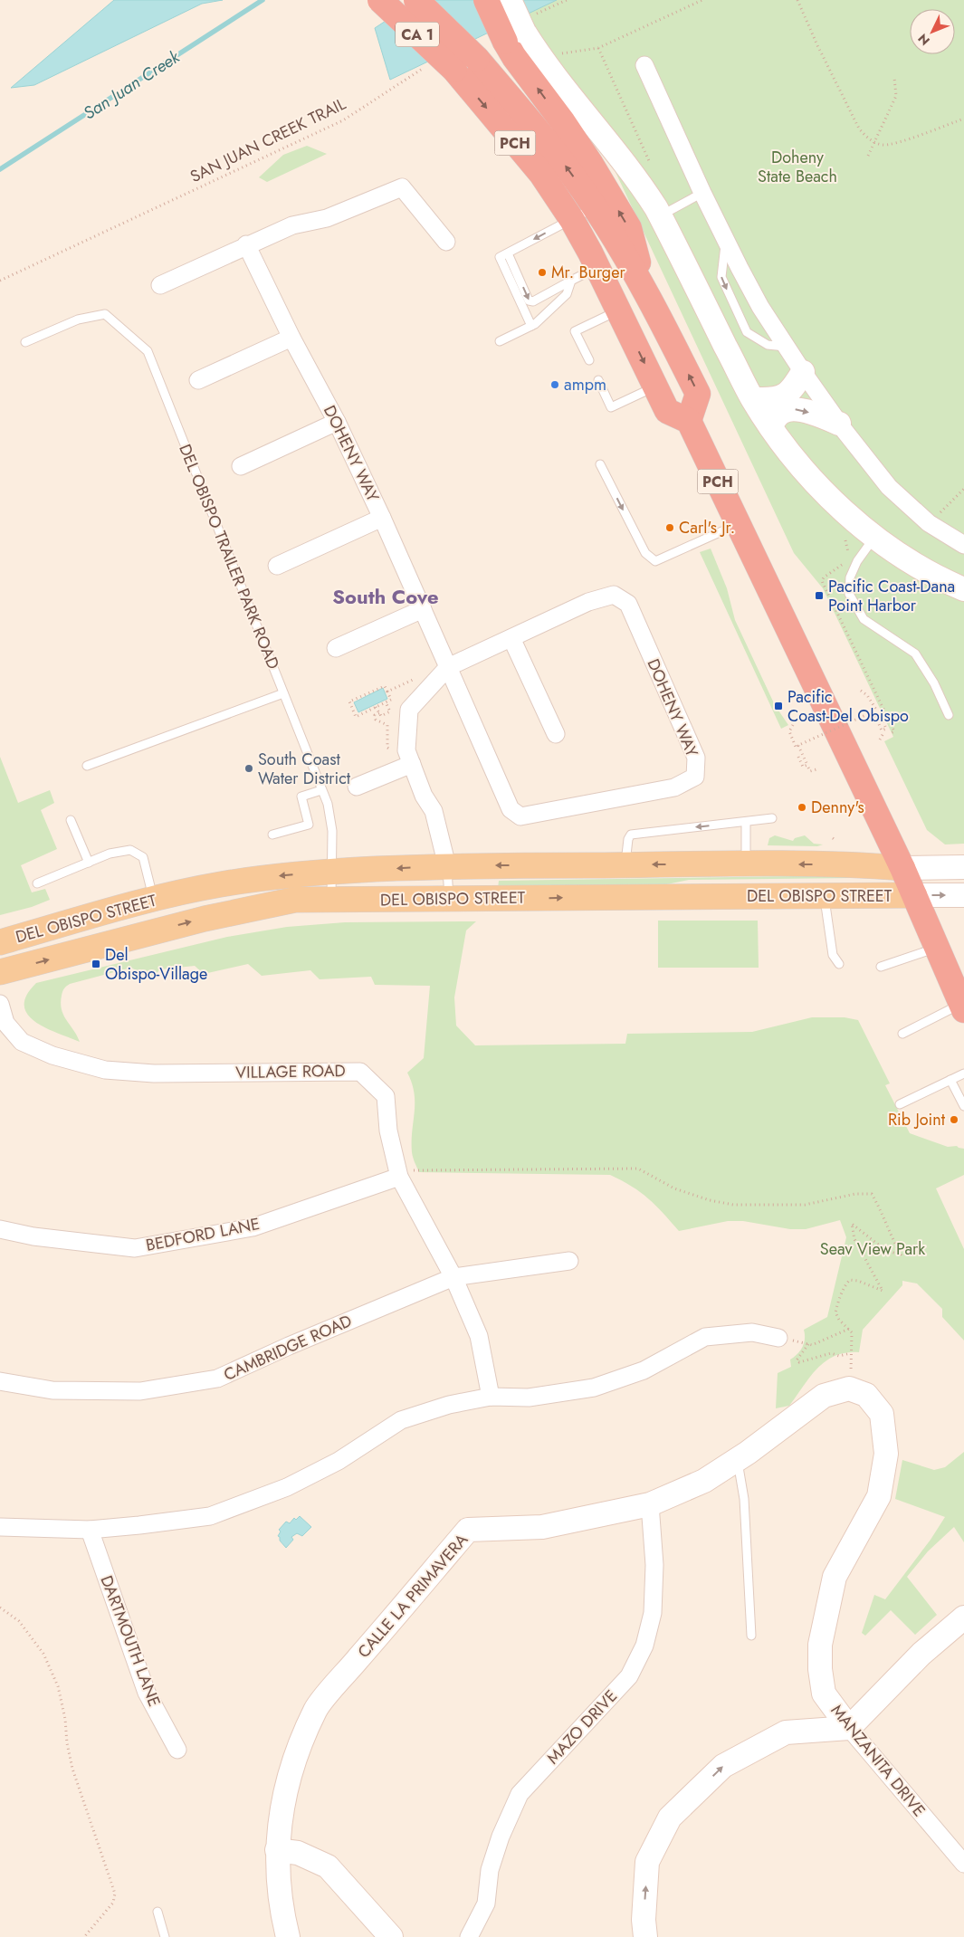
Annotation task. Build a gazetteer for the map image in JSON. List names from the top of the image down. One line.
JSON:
{"streets":{"highway":["CA 1","PCH"],"main road":["DEL OBISPO STREET"],"street":["DOHENY WAY","VILLAGE ROAD","BEDFORD LANE","CAMBRIDGE ROAD","CALLE LA PRIMAVERA","DARTMOUTH LANE","MAZO DRIVE","MANZANITA DRIVE"],"lane":["DEL OBISPO TRAILER PARK ROAD"],"path":["SAN JUAN CREEK TRAIL"]},"crossings":[["CA 1","PCH"],["PCH","DEL OBISPO STREET"],["DOHENY WAY","DEL OBISPO STREET"],["DEL OBISPO TRAILER PARK ROAD","DEL OBISPO STREET"],["VILLAGE ROAD","BEDFORD LANE"],["VILLAGE ROAD","CAMBRIDGE ROAD"],["CALLE LA PRIMAVERA","MAZO DRIVE"],["CALLE LA PRIMAVERA","MANZANITA DRIVE"]],"districts":["South Cove"],"water":["San Juan Creek"],"parks":["Doheny State Beach","Seav View Park"],"places":{"other":["Mr. Burger","ampm","Carl's Jr.","South Coast Water District","Denny's","Rib Joint"],"transit":["Pacific Coast-Dana Point Harbor","Pacific Coast-Del Obispo","Del Obispo-Village"]},"north":"bottom left"}
